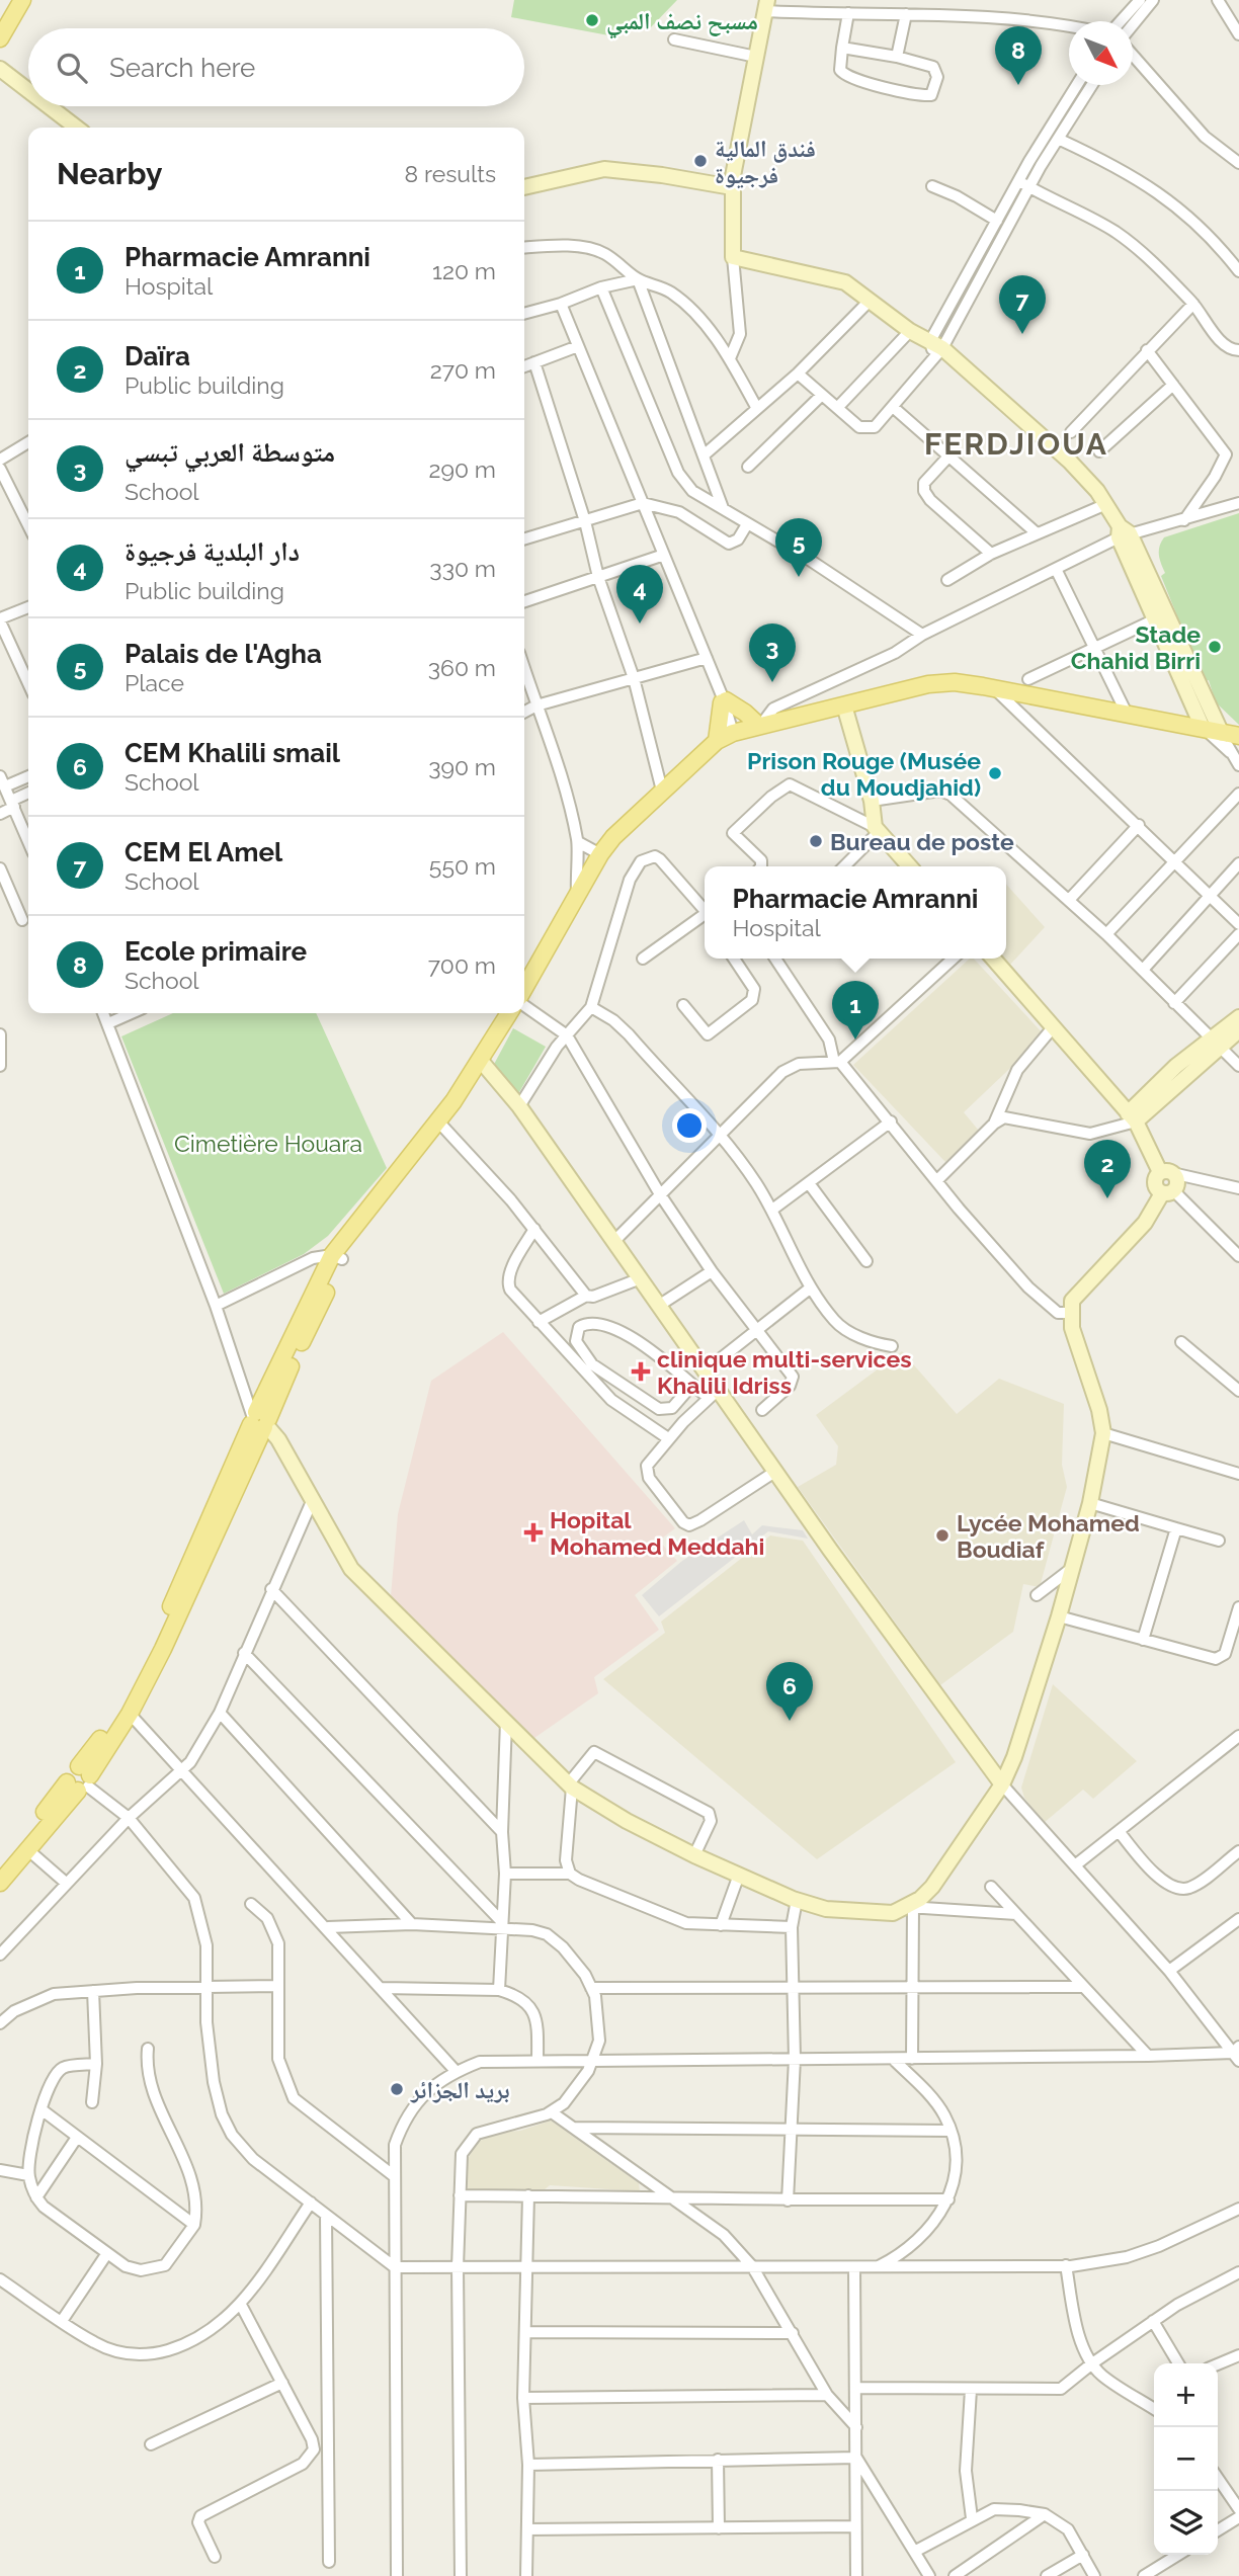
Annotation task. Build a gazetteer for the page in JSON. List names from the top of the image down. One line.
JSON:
{"districts":["FERDJIOUA"],"parks":["Cimetière Houara"],"places":{"other":["مسبح نصف المبي","فندق المالية فرجيوة","Stade Chahid Birri","Prison Rouge (Musée du Moudjahid)","Bureau de poste","Lycée Mohamed Boudiaf","بريد الجزائر"],"health":["clinique multi-services Khalili Idriss","Hopital Mohamed Meddahi"]},"north":"bottom right","page":{"pins":["8","7","5","4","3","1","2","6"],"search":"Search here","heading":["Nearby","8 results"],"list":[{"mark":"1","name":"Pharmacie Amranni","note":"Hospital","value":"120 m"},{"mark":"2","name":"Daïra","note":"Public building","value":"270 m"},{"mark":"3","name":"متوسطة العربي تبسي","note":"School","value":"290 m"},{"mark":"4","name":"دار البلدية فرجيوة","note":"Public building","value":"330 m"},{"mark":"5","name":"Palais de l'Agha","note":"Place","value":"360 m"},{"mark":"6","name":"CEM Khalili smail","note":"School","value":"390 m"},{"mark":"7","name":"CEM El Amel","note":"School","value":"550 m"},{"mark":"8","name":"Ecole primaire","note":"School","value":"700 m"}],"popup":["Pharmacie Amranni","Hospital"],"map_buttons":["+","−"]}}
